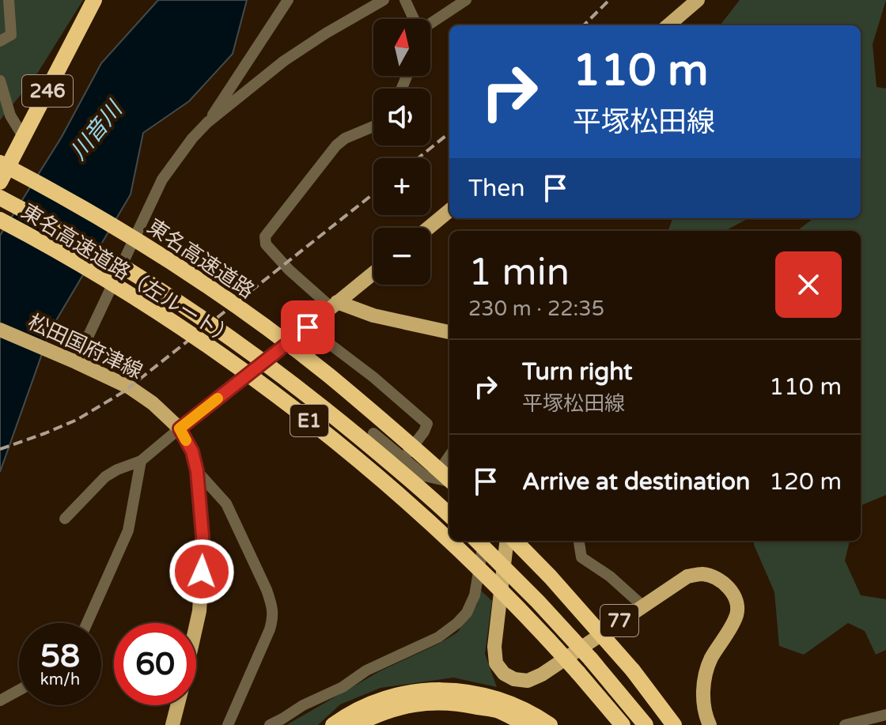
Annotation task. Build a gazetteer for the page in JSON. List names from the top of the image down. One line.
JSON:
{"streets":{"highway":["246","東名高速道路","東名高速道路（左ルート）","E1"],"main road":["松田国府津線","77"]},"water":["川音川"],"north":"top","page":{"map_buttons":["+","−"],"turn":["110 m","平塚松田線"],"then":"Then","heading":["1 min","230 m · 22:35"],"list":[{"name":"Turn right","note":"平塚松田線","value":"110 m"},{"name":"Arrive at destination","value":"120 m"}],"speed":"58 km/h","limit":"60"}}
